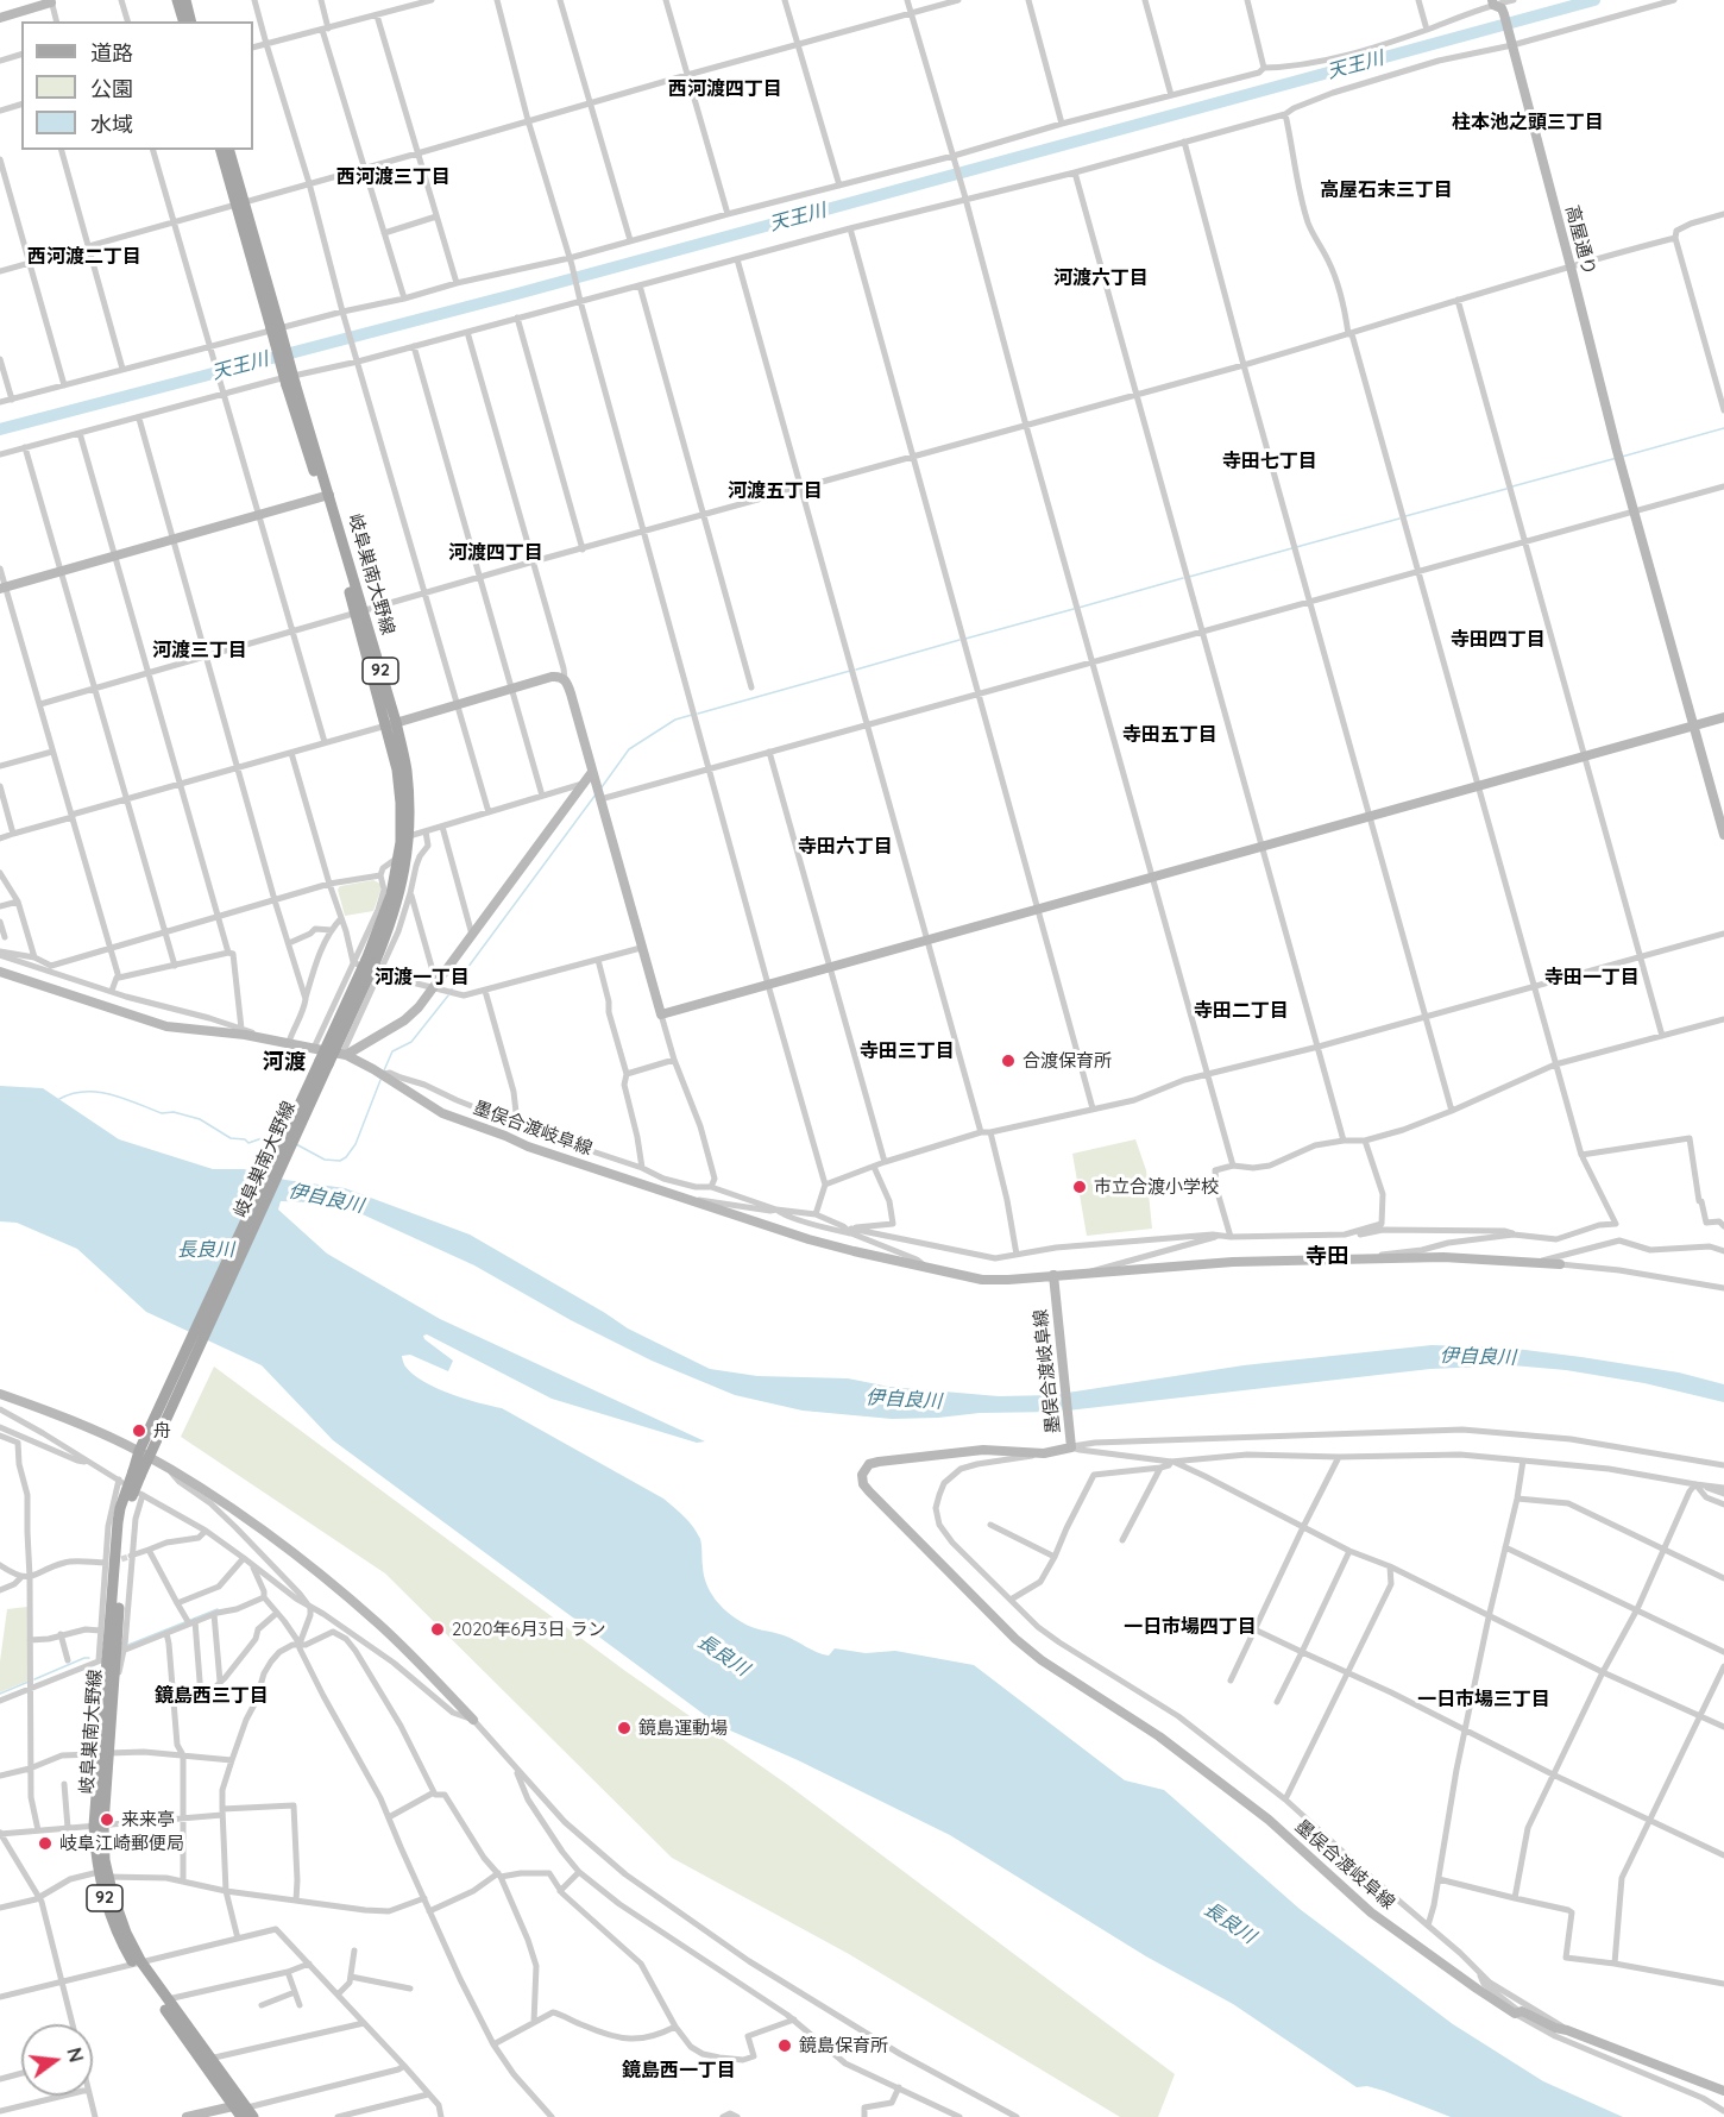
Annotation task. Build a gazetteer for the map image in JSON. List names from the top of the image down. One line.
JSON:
{"streets":{"main road":["岐阜巣南大野線","92"],"street":["高屋通り","墨俣合渡岐阜線"]},"districts":["西河渡四丁目","柱本池之頭三丁目","西河渡三丁目","高屋石末三丁目","西河渡二丁目","河渡六丁目","寺田七丁目","河渡五丁目","河渡四丁目","寺田四丁目","河渡三丁目","寺田五丁目","寺田六丁目","河渡一丁目","寺田一丁目","寺田二丁目","寺田三丁目","河渡","寺田","一日市場四丁目","鏡島西三丁目","一日市場三丁目","鏡島西一丁目"],"water":["天王川","伊自良川","長良川"],"places":["合渡保育所","市立合渡小学校","舟","2020年6月3日 ラン","鏡島運動場","来来亭","岐阜江崎郵便局","鏡島保育所"],"legend":["道路","公園","水域"],"north":"right"}
